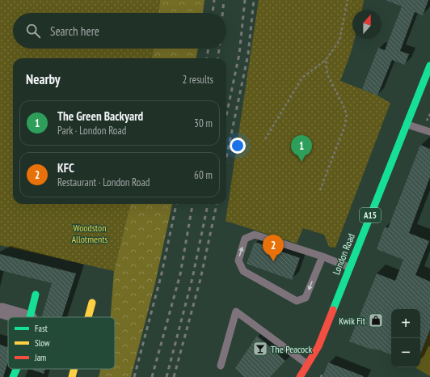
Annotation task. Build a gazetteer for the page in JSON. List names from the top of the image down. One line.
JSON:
{"streets":{"main road":["A15","London Road"]},"parks":["Woodston Allotments"],"places":{"shop":["Kwik Fit"],"bar":["The Peacock"]},"legend":["Fast","Slow","Jam"],"north":"top","page":{"search":"Search here","heading":["Nearby","2 results"],"list":[{"mark":"1","name":"The Green Backyard","note":"Park · London Road","value":"30 m"},{"mark":"2","name":"KFC","note":"Restaurant · London Road","value":"60 m"}],"pins":["1","2"],"map_buttons":["+","−"]}}
